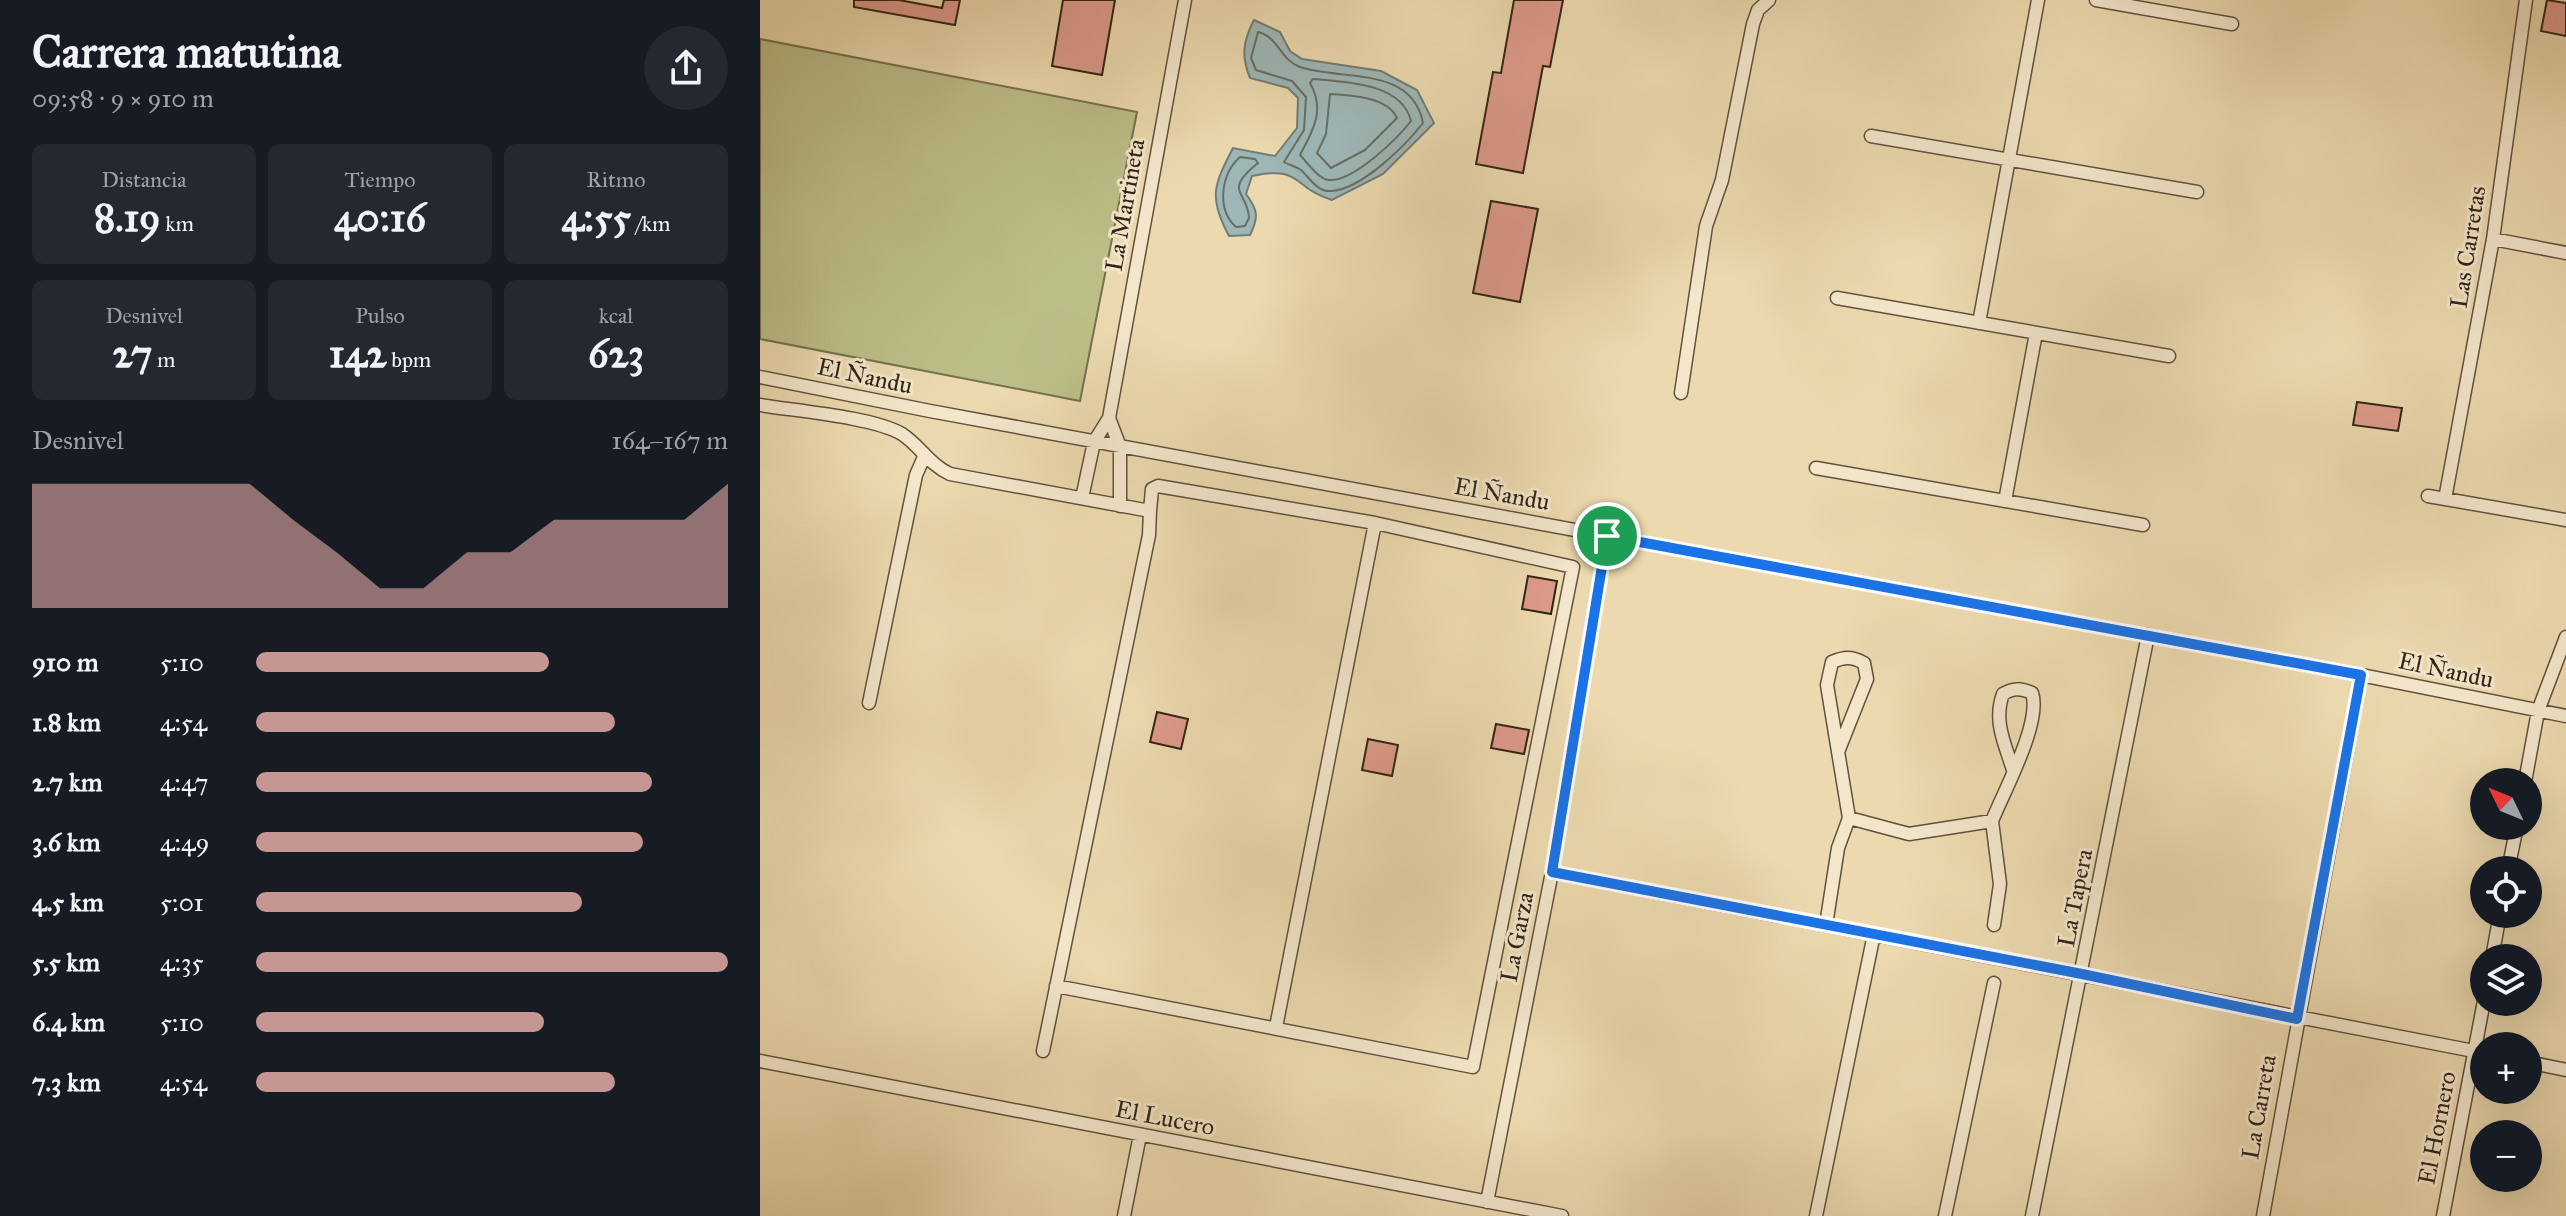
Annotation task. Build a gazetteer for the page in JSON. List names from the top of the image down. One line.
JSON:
{"streets":{"street":["La Martineta","Las Carretas","El Ñandu","La Tapera","La Garza","La Carreta","El Lucero","El Hornero"]},"crossings":[["El Ñandu","La Tapera"],["El Ñandu","La Garza"],["El Ñandu","La Carreta"],["La Garza","El Lucero"]],"north":"top left","page":{"heading":["Carrera matutina","09:58 · 9 × 910 m"],"stats":[["Distancia","8.19 km"],["Tiempo","40:16"],["Ritmo","4:55 /km"],["Desnivel","27 m"],["Pulso","142 bpm"],["kcal","623"]],"chart":["Desnivel","164–167 m"],"list":[{"name":"910 m","note":"5:10"},{"name":"1.8 km","note":"4:54"},{"name":"2.7 km","note":"4:47"},{"name":"3.6 km","note":"4:49"},{"name":"4.5 km","note":"5:01"},{"name":"5.5 km","note":"4:35"},{"name":"6.4 km","note":"5:10"},{"name":"7.3 km","note":"4:54"}],"map_buttons":["+","−"]}}
